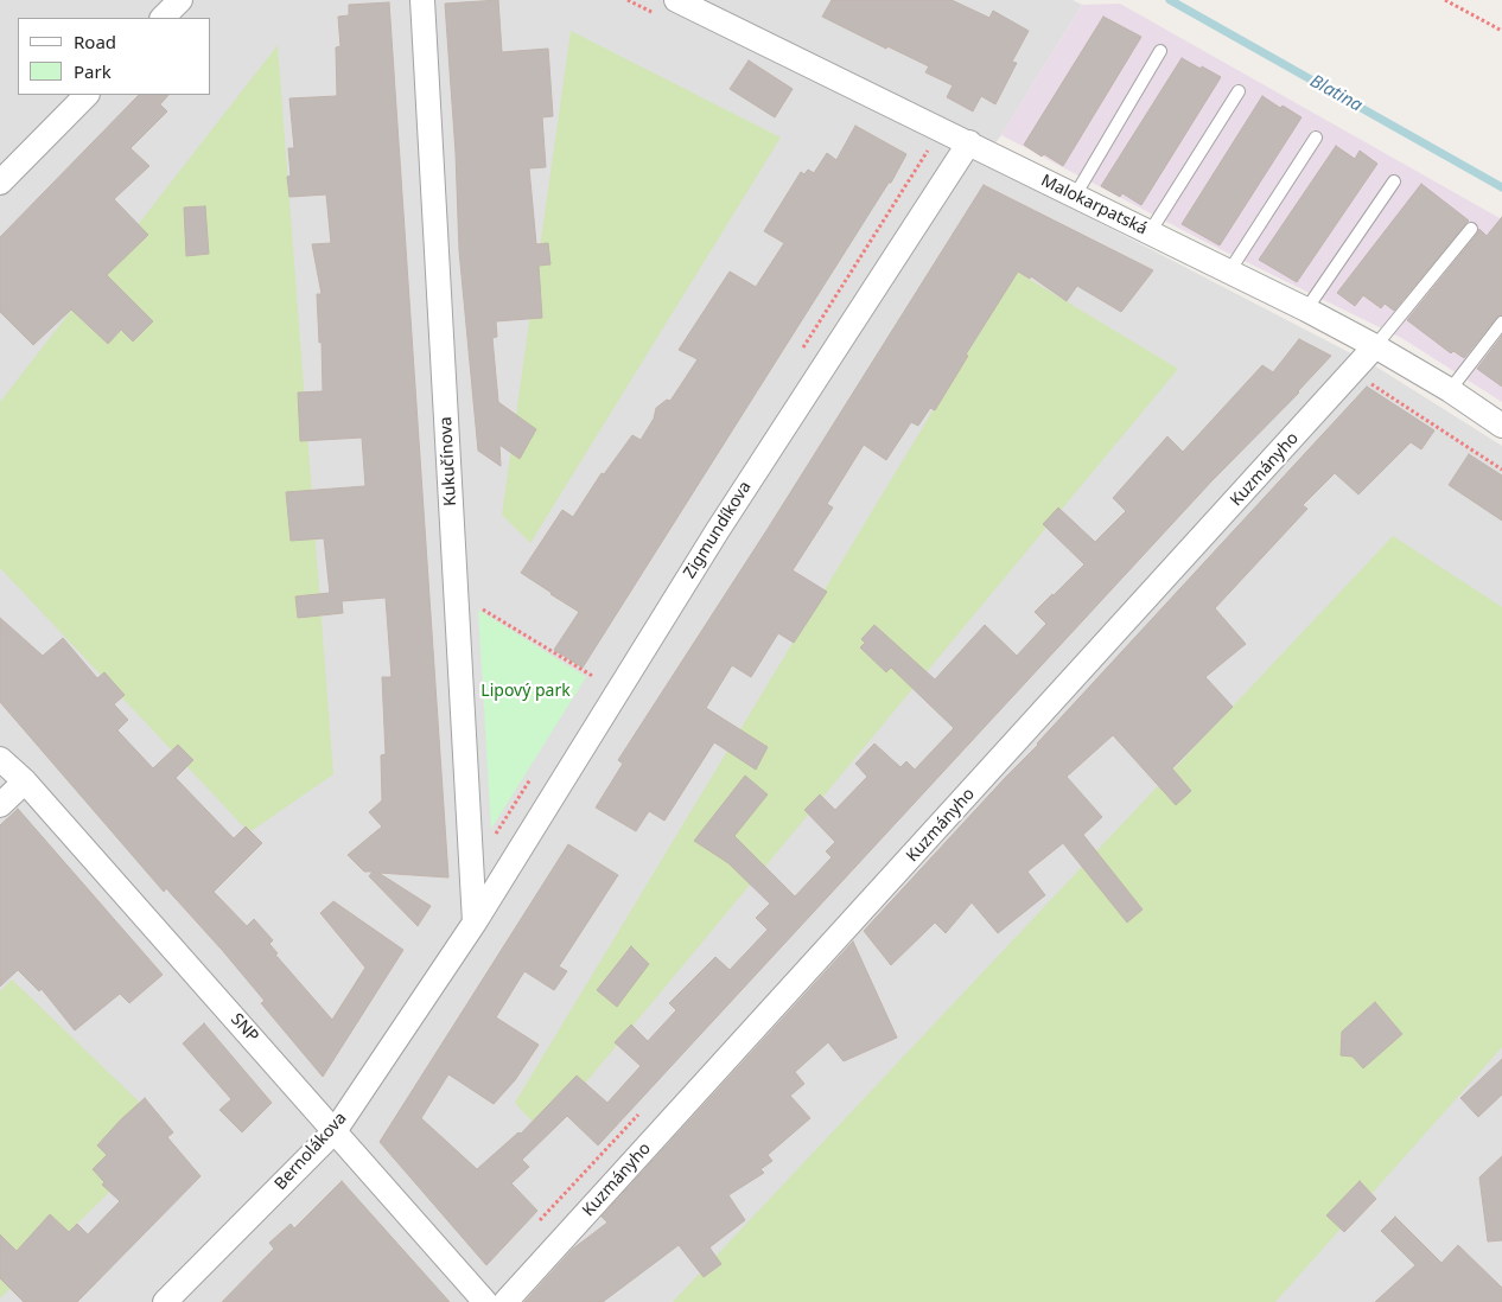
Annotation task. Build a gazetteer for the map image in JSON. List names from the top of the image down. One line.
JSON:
{"streets":{"street":["Malokarpatská","Kukučínova","Kuzmányho","Zigmundíkova","SNP","Bernolákova"]},"crossings":[["Malokarpatská","Kuzmányho"],["Malokarpatská","Zigmundíkova"],["Kukučínova","Zigmundíkova"],["Kukučínova","Bernolákova"],["Zigmundíkova","Bernolákova"],["SNP","Bernolákova"]],"water":["Blatina"],"parks":["Lipový park"],"legend":["Road","Park"]}
